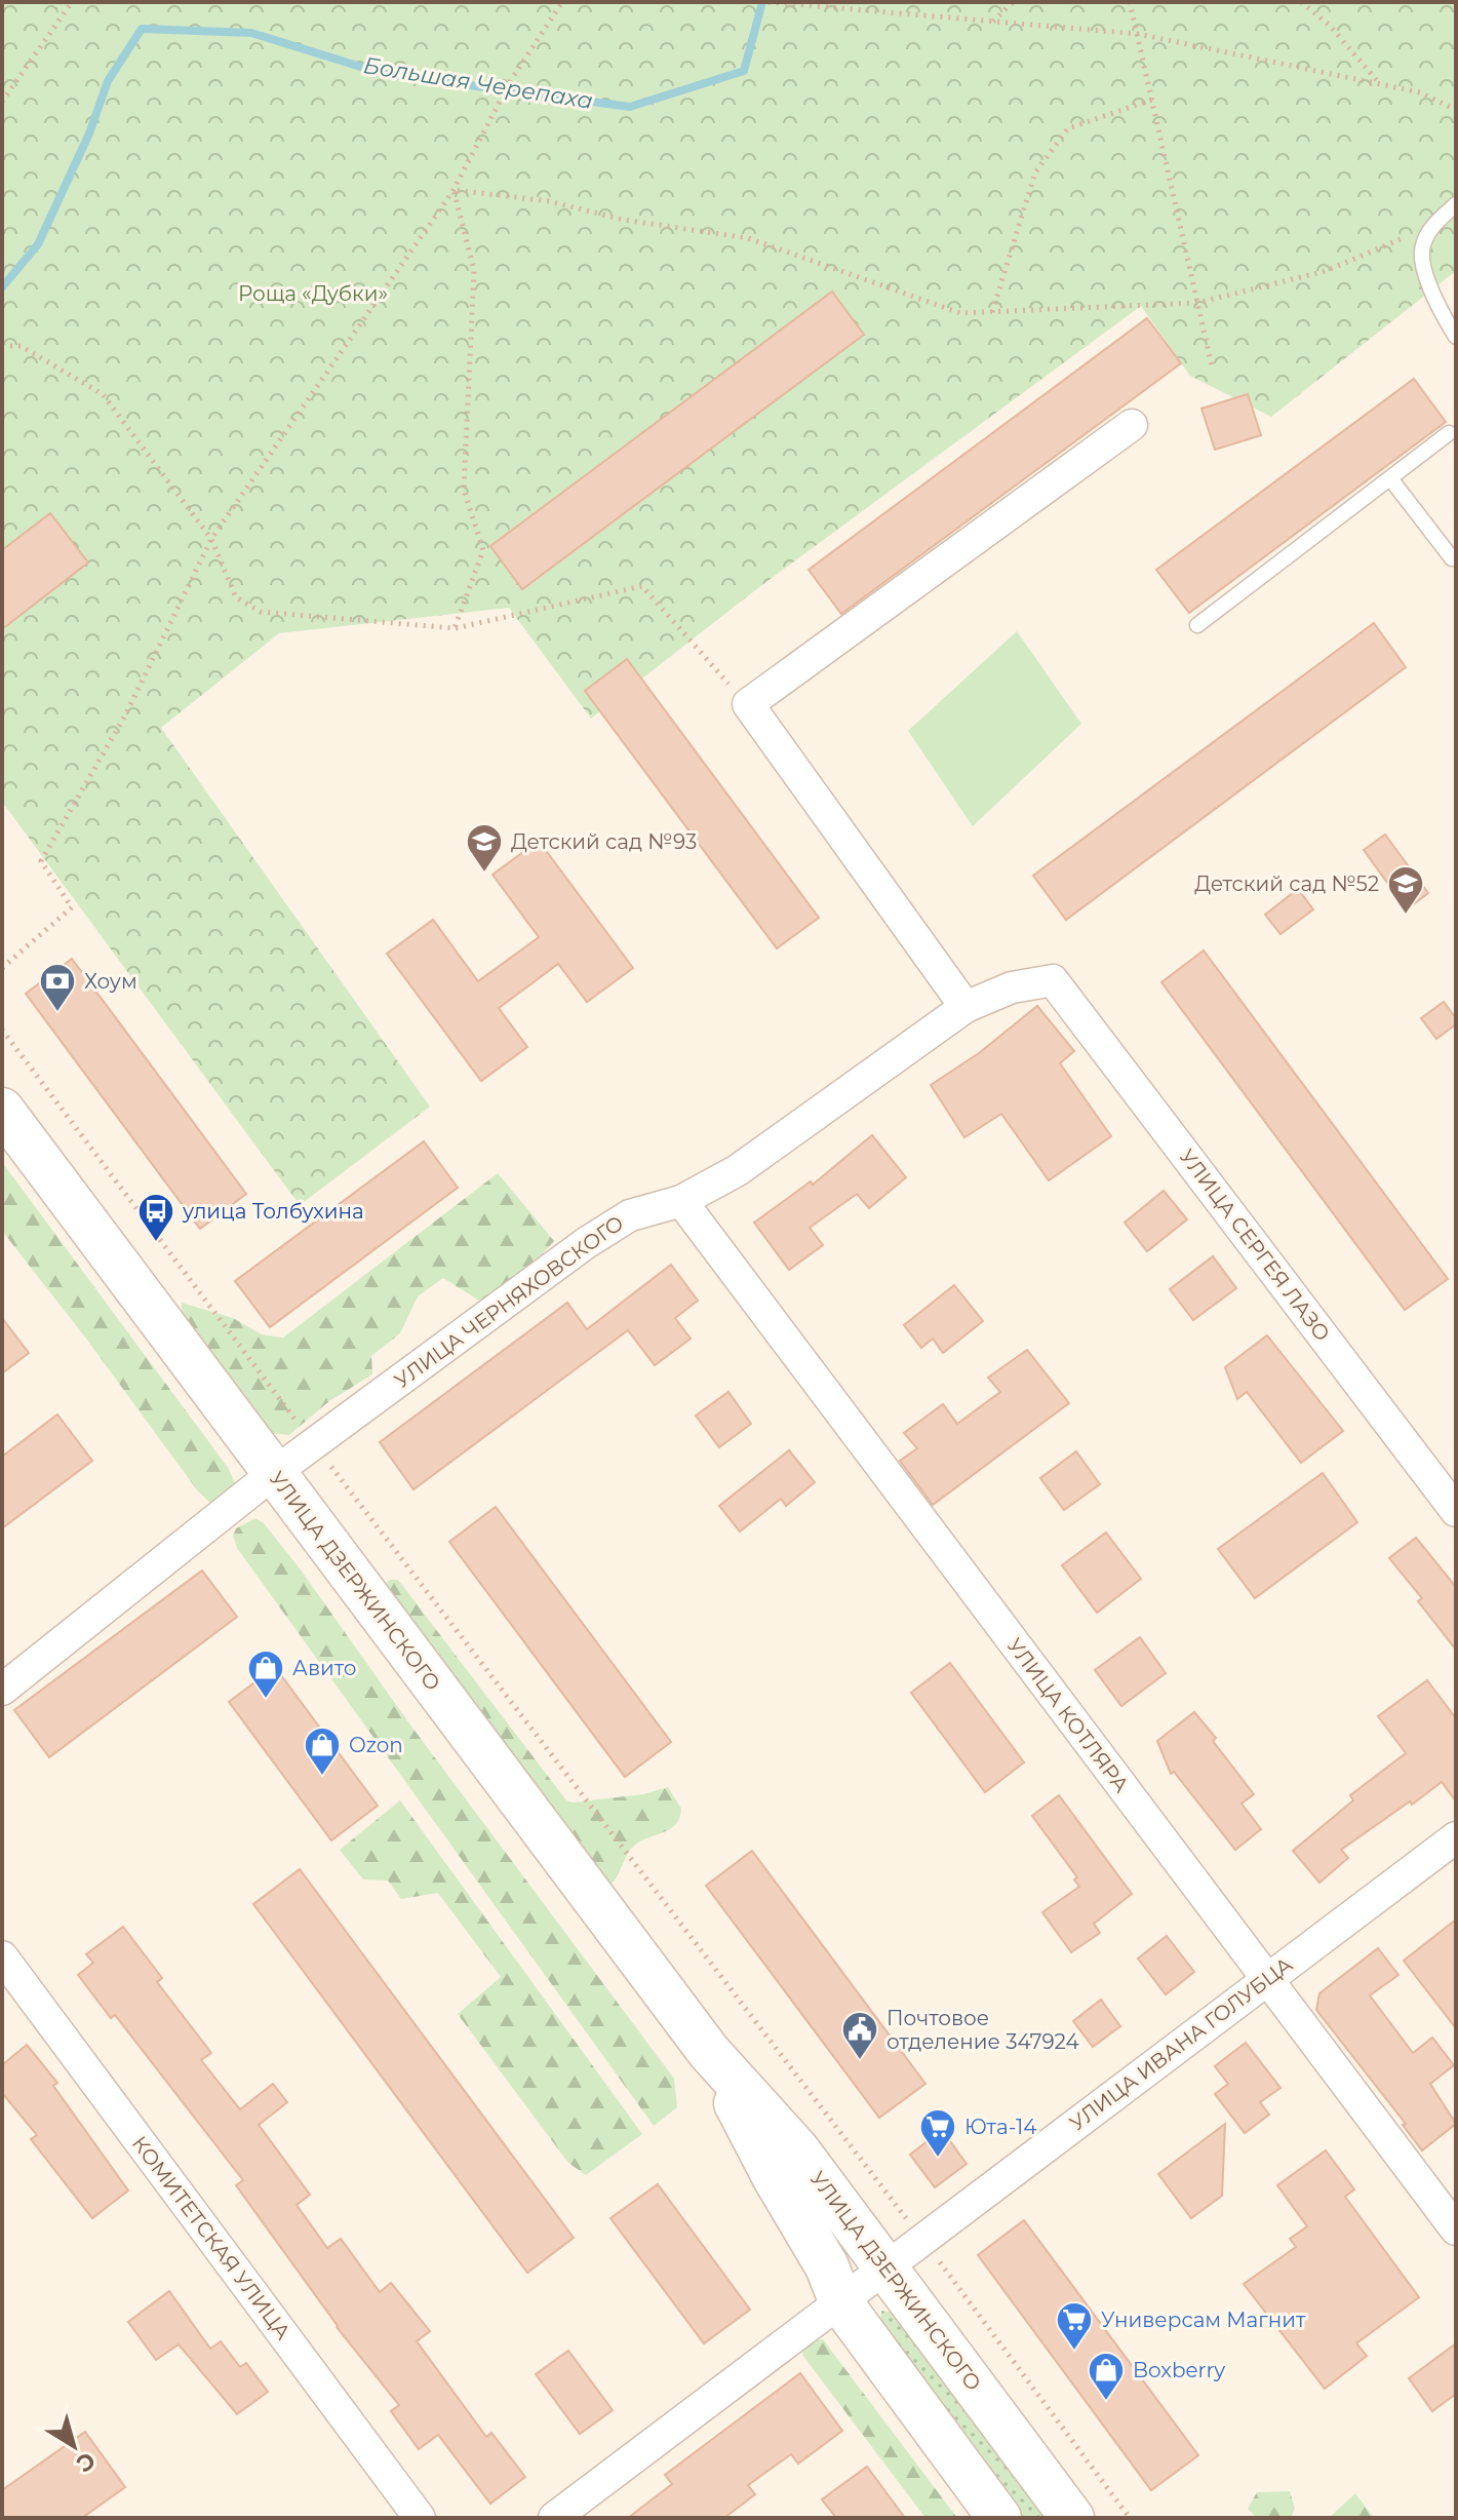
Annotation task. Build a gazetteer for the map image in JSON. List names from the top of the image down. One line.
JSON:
{"streets":{"main road":["УЛИЦА ДЗЕРЖИНСКОГО"],"street":["УЛИЦА СЕРГЕЯ ЛАЗО","УЛИЦА ЧЕРНЯХОВСКОГО","УЛИЦА КОТЛЯРА","УЛИЦА ИВАНА ГОЛУБЦА","КОМИТЕТСКАЯ УЛИЦА"]},"crossings":[["УЛИЦА СЕРГЕЯ ЛАЗО","УЛИЦА ЧЕРНЯХОВСКОГО"],["УЛИЦА ЧЕРНЯХОВСКОГО","УЛИЦА ДЗЕРЖИНСКОГО"],["УЛИЦА ЧЕРНЯХОВСКОГО","УЛИЦА КОТЛЯРА"],["УЛИЦА ДЗЕРЖИНСКОГО","УЛИЦА ИВАНА ГОЛУБЦА"],["УЛИЦА КОТЛЯРА","УЛИЦА ИВАНА ГОЛУБЦА"]],"water":["Большая Черепаха"],"parks":["Роща «Дубки»"],"places":{"school or university":["Детский сад №93","Детский сад №52"],"bank":["Хоум"],"bus stop":["улица Толбухина"],"shop":["Авито","Ozon","Boxberry"],"public building":["Почтовое отделение 347924"],"supermarket":["Юта-14","Универсам Магнит"]},"north":"bottom right"}
